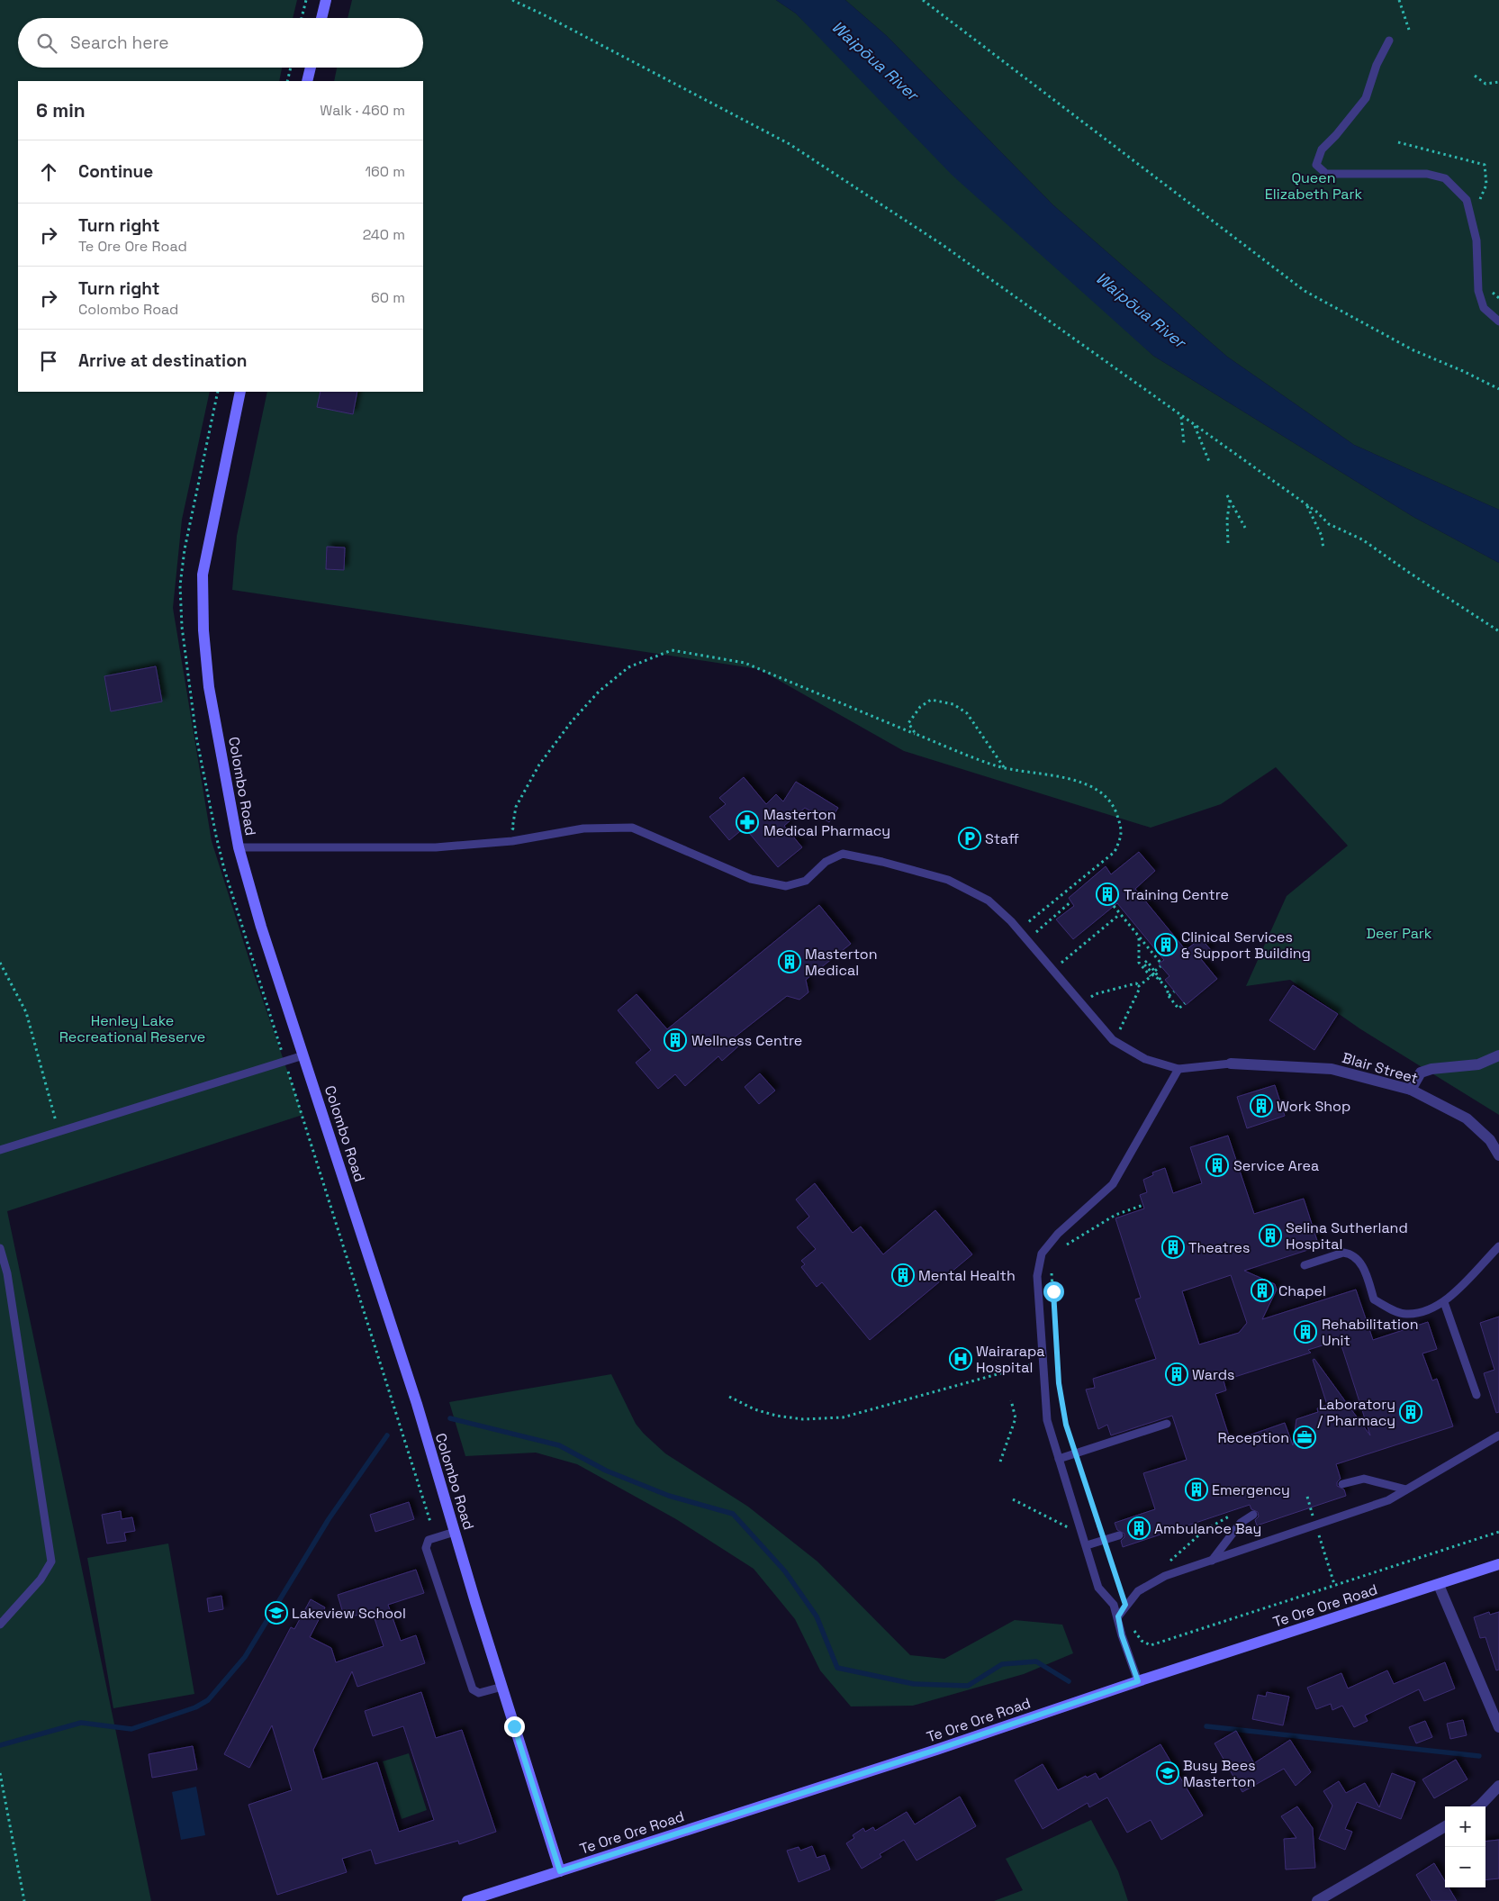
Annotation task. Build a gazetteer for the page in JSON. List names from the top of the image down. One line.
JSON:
{"streets":{"street":["Colombo Road","Blair Street","Te Ore Ore Road"]},"crossings":[["Colombo Road","Te Ore Ore Road"]],"water":["Waipōua River"],"parks":["Queen Elizabeth Park","Deer Park","Henley Lake Recreational Reserve"],"places":{"pharmacy":["Masterton Medical Pharmacy"],"parking":["Staff"],"building":["Training Centre","Clinical Services & Support Building","Masterton Medical","Wellness Centre","Work Shop","Service Area","Selina Sutherland Hospital","Theatres","Mental Health","Chapel","Rehabilitation Unit","Wards","Laboratory / Pharmacy","Emergency","Ambulance Bay"],"hospital":["Wairarapa Hospital"],"office":["Reception"],"school or university":["Lakeview School","Busy Bees Masterton"]},"page":{"search":"Search here","heading":["6 min","Walk · 460 m"],"list":[["Continue","160 m"],["Turn right","Te Ore Ore Road","240 m"],["Turn right","Colombo Road","60 m"],"Arrive at destination"],"map_buttons":["+","−"]}}
